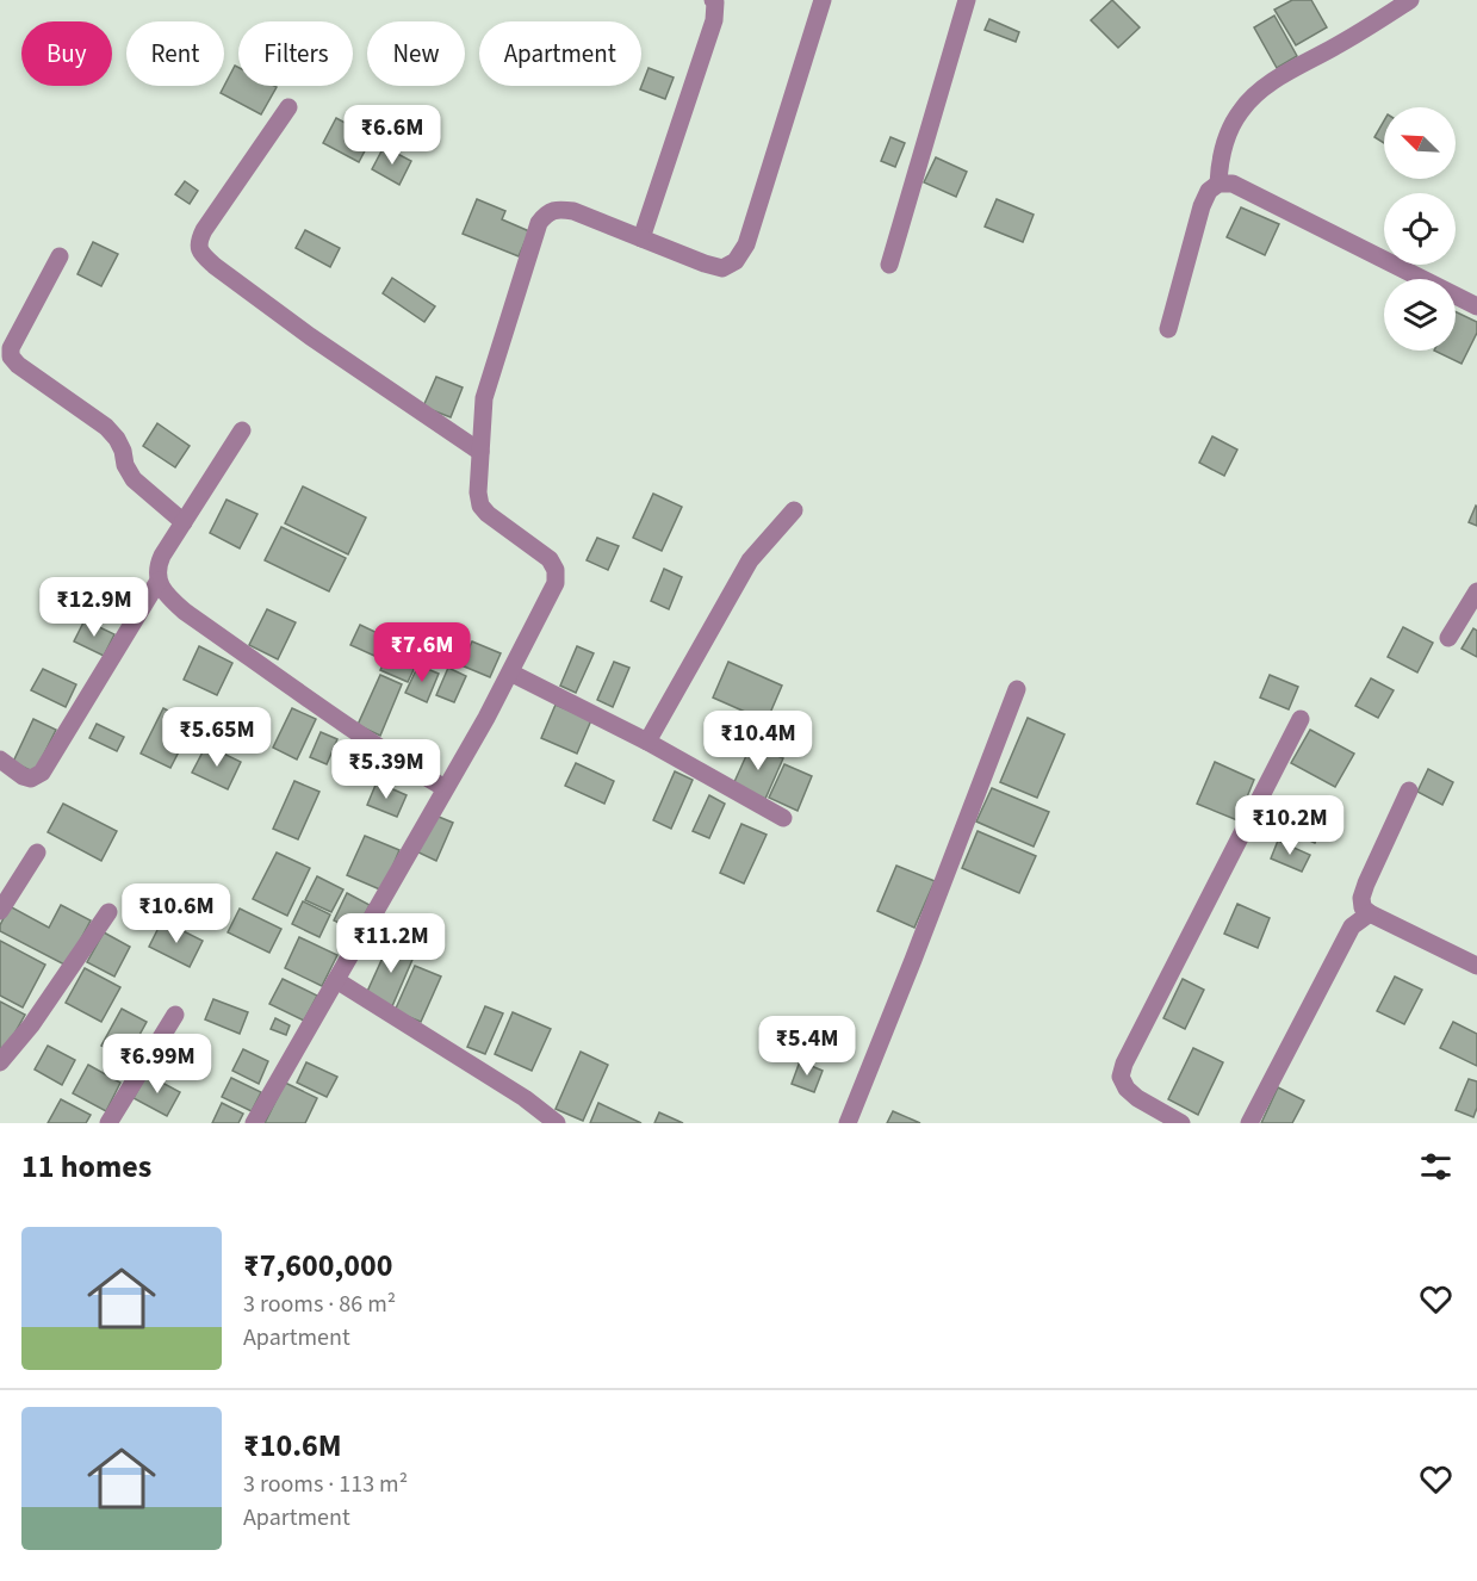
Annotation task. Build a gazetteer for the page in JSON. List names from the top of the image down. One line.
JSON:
{"north":"top left","page":{"chip":["Buy","Rent","Filters","New","Apartment"],"price":["₹6.6M","₹12.9M","₹7.6M","₹5.65M","₹10.4M","₹5.39M","₹10.2M","₹10.6M","₹11.2M","₹5.4M","₹6.99M"],"heading":"11 homes","list":[{"name":"₹7,600,000","note":"3 rooms · 86 m² · Apartment"},{"name":"₹10.6M","note":"3 rooms · 113 m² · Apartment"}]}}
